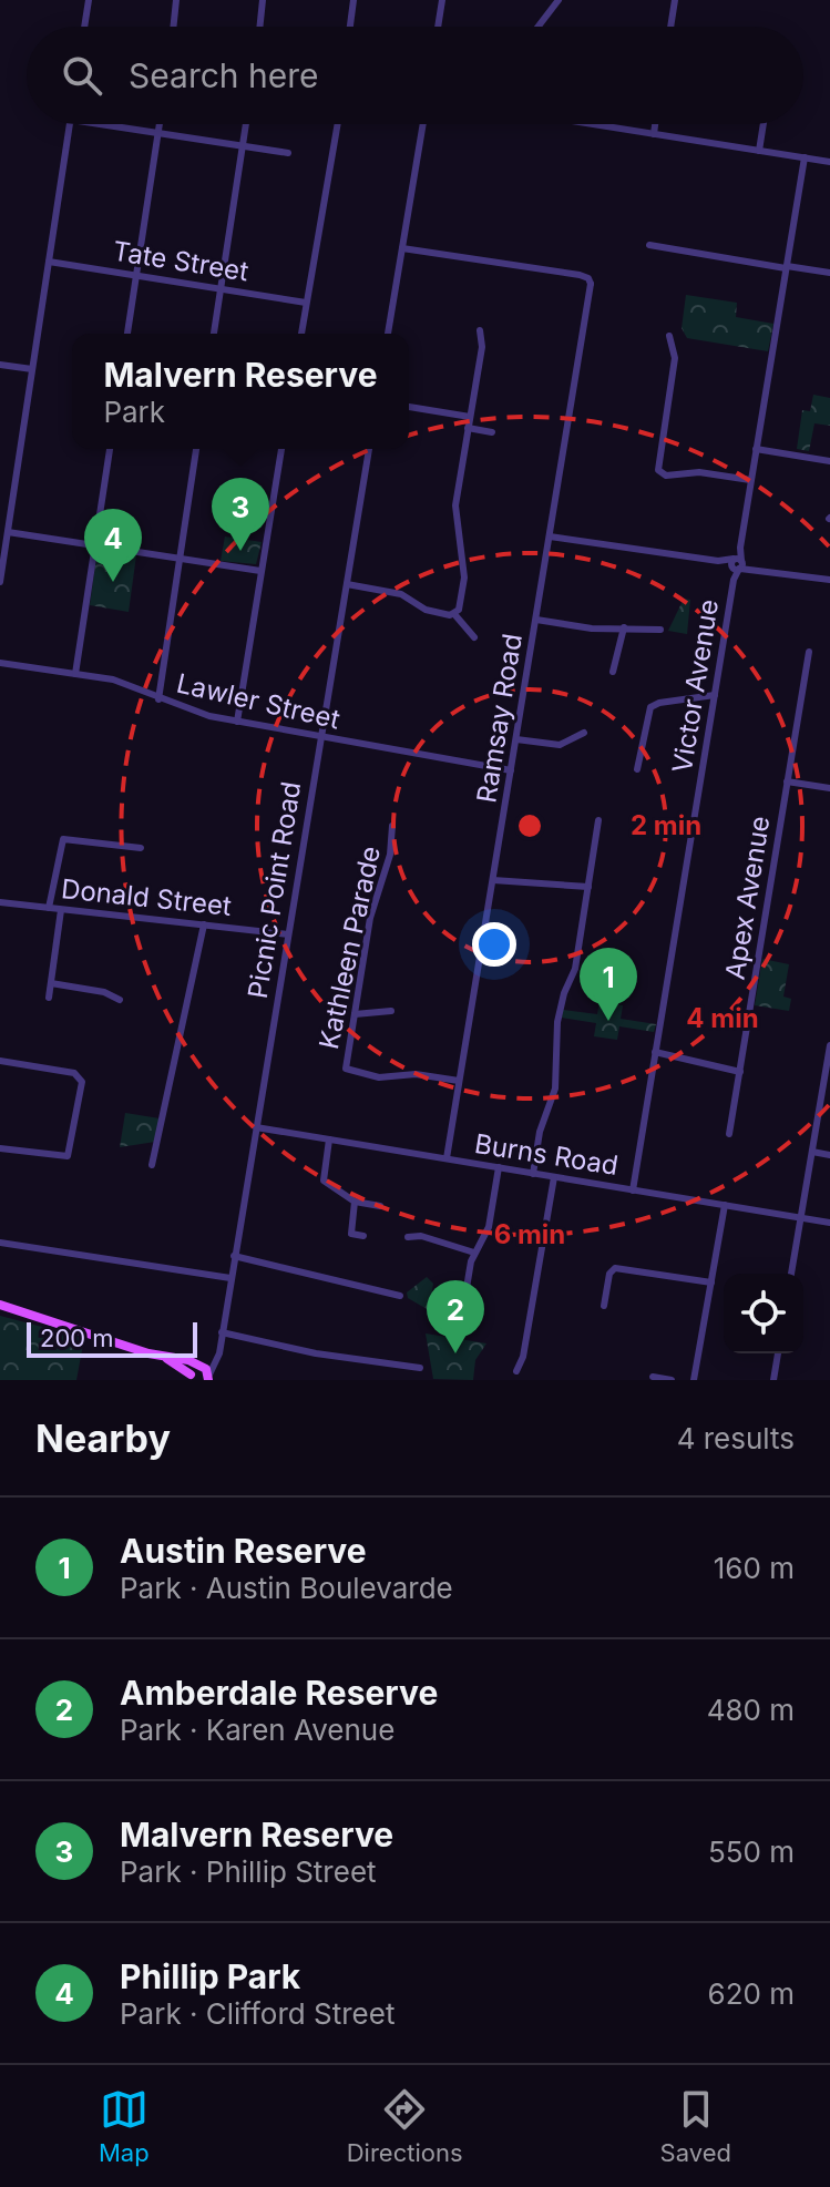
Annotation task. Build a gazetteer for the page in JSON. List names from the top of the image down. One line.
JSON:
{"streets":{"street":["Tate Street","Victor Avenue","Lawler Street","Ramsay Road","Picnic Point Road","Donald Street","Apex Avenue","Kathleen Parade","Burns Road"]},"crossings":[["Victor Avenue","Burns Road"],["Lawler Street","Ramsay Road"],["Lawler Street","Picnic Point Road"],["Ramsay Road","Kathleen Parade"],["Ramsay Road","Burns Road"],["Picnic Point Road","Donald Street"],["Picnic Point Road","Burns Road"]],"scale_bar":"200 m","page":{"search":"Search here","popup":["Malvern Reserve","Park"],"pins":["3","4","1","2"],"scale":"200 m","heading":["Nearby","4 results"],"list":[{"mark":"1","name":"Austin Reserve","note":"Park · Austin Boulevarde","value":"160 m"},{"mark":"2","name":"Amberdale Reserve","note":"Park · Karen Avenue","value":"480 m"},{"mark":"3","name":"Malvern Reserve","note":"Park · Phillip Street","value":"550 m"},{"mark":"4","name":"Phillip Park","note":"Park · Clifford Street","value":"620 m"}],"nav":["Map","Directions","Saved"]},"rings":["2 min","4 min","6 min"]}
